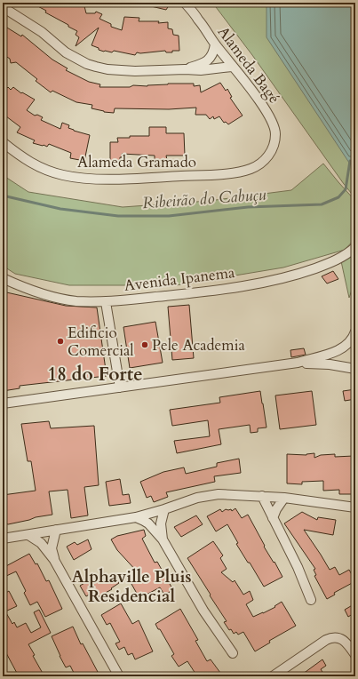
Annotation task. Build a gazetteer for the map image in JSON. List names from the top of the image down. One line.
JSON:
{"streets":{"street":["Alameda Bagé","Alameda Gramado","Avenida Ipanema"]},"crossings":[["Alameda Bagé","Alameda Gramado"]],"districts":["18 do Forte","Alphaville Pluis Residencial"],"water":["Ribeirão do Cabuçu"],"places":["Edificio Comercial","Pele Academia"]}
